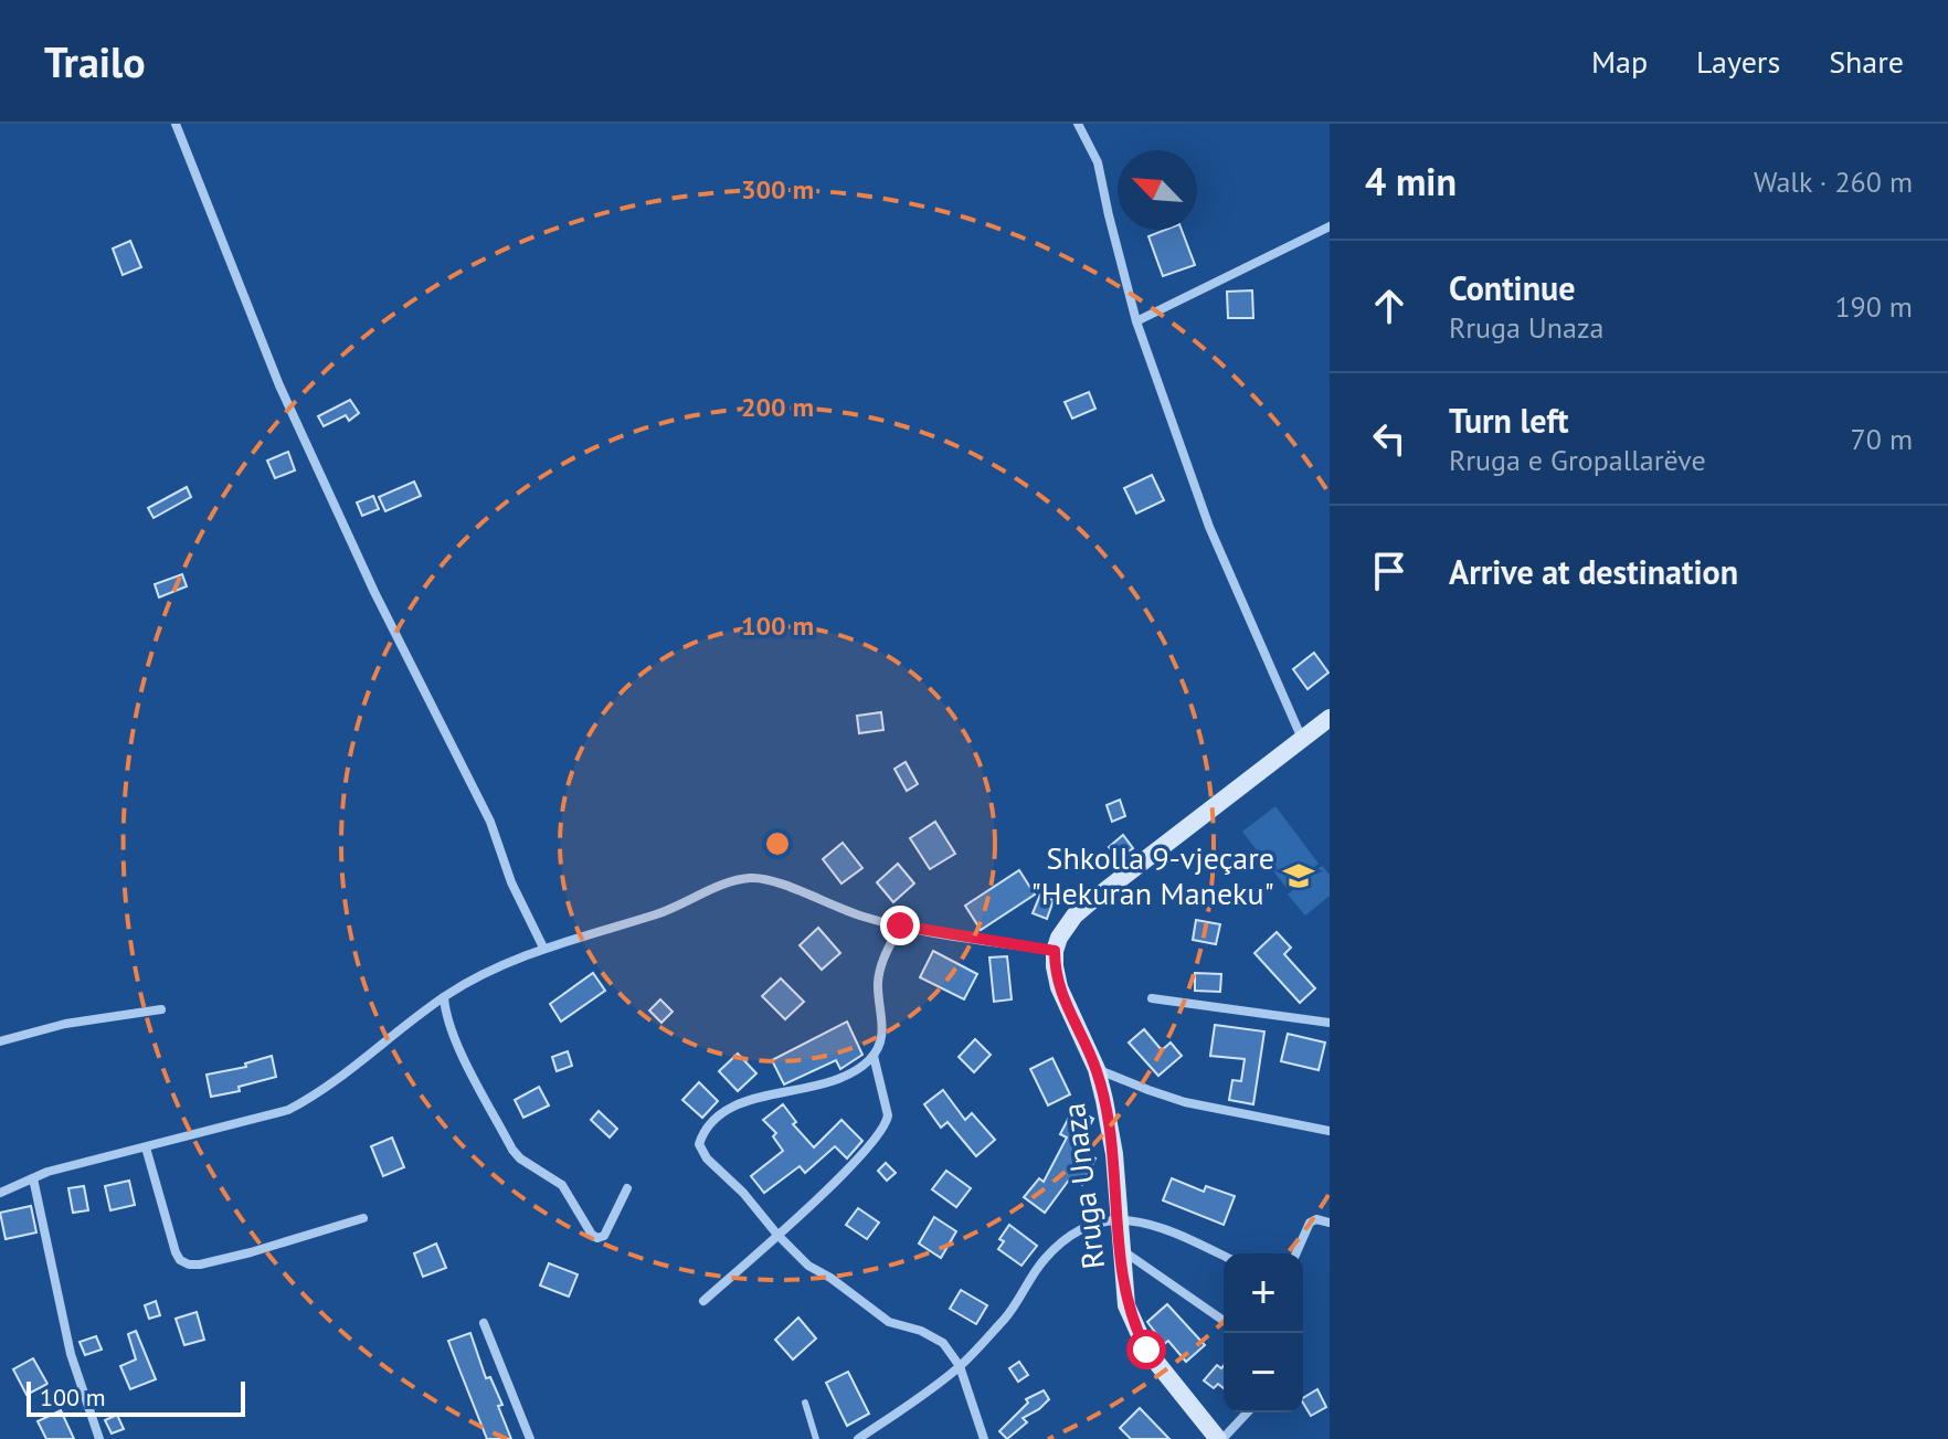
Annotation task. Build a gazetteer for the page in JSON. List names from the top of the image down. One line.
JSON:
{"streets":{"main road":["Rruga Unaza"]},"places":{"school or university":["Shkolla 9-vjeçare \"Hekuran Maneku\""]},"scale_bar":"100 m","north":"top left","page":{"header":"Trailo","nav":["Map","Layers","Share"],"heading":["4 min","Walk · 260 m"],"list":[["Continue","Rruga Unaza","190 m"],["Turn left","Rruga e Gropallarëve","70 m"],"Arrive at destination"],"map_buttons":["+","−"],"scale":"100 m"},"rings":["300 m","200 m","100 m"]}
